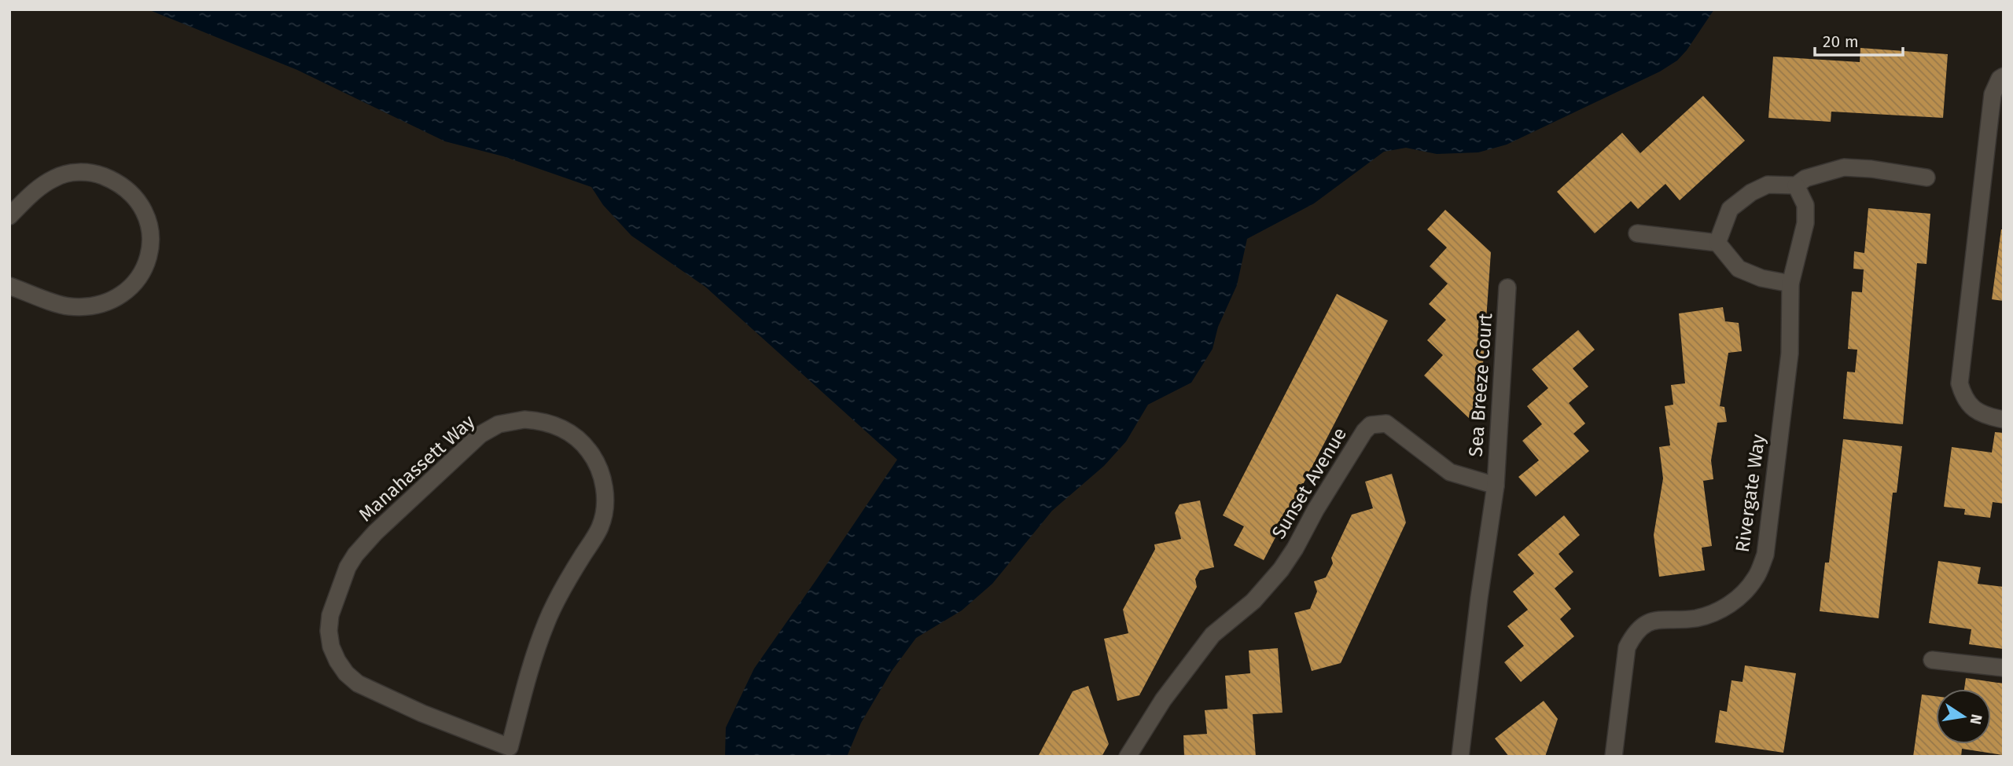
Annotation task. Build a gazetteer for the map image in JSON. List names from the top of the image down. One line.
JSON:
{"streets":{"street":["Sea Breeze Court","Manahassett Way","Sunset Avenue","Rivergate Way"]},"crossings":[["Sea Breeze Court","Sunset Avenue"]],"scale_bar":"20 m","north":"right"}
